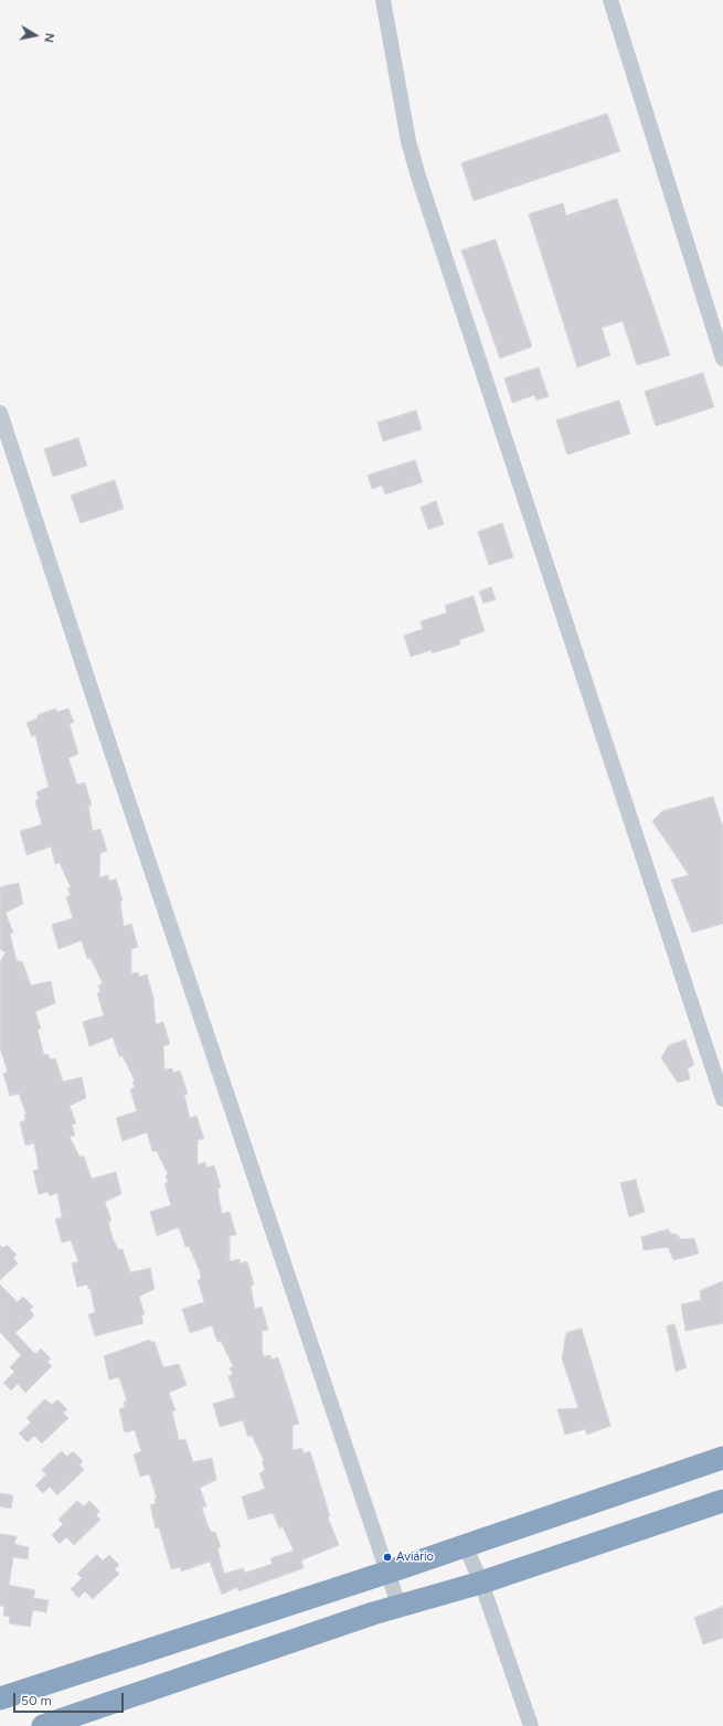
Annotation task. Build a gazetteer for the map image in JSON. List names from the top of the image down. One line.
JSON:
{"places":["Aviário"],"scale_bar":"50 m","north":"right"}
